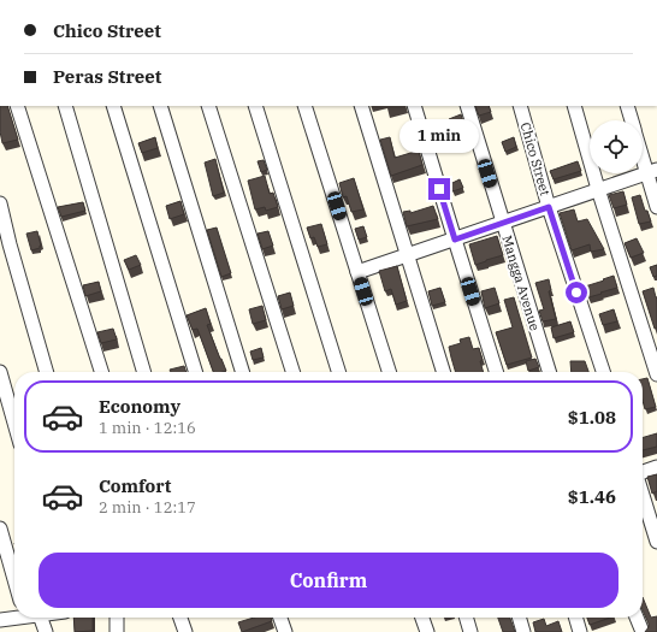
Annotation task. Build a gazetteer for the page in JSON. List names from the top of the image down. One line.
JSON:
{"streets":{"street":["Chico Street","Mangga Avenue"]},"page":{"banner":["Chico Street","Peras Street"],"bubble":"1 min","list":[{"name":"Economy","note":"1 min · 12:16","value":"$1.08"},{"name":"Comfort","note":"2 min · 12:17","value":"$1.46"}],"buttons":"Confirm"}}
